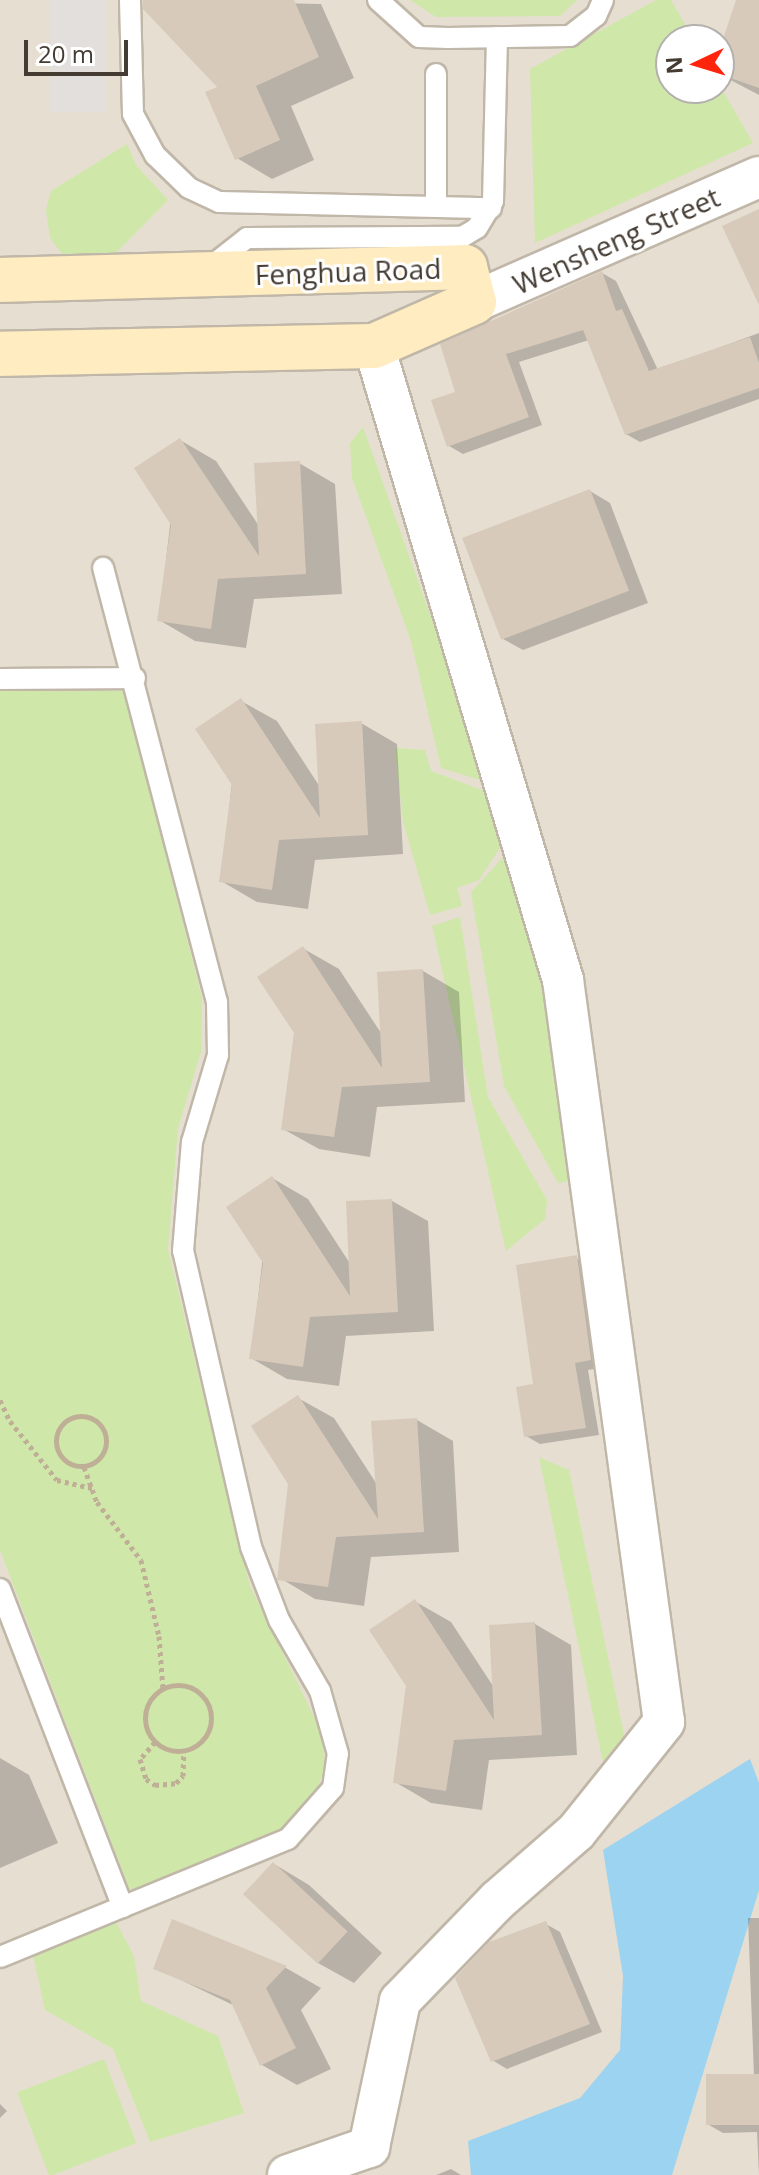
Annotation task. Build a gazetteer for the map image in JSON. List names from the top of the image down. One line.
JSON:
{"streets":{"street":["Wensheng Street","Fenghua Road"]},"crossings":[["Wensheng Street","Fenghua Road"]],"scale_bar":"20 m","north":"left"}
